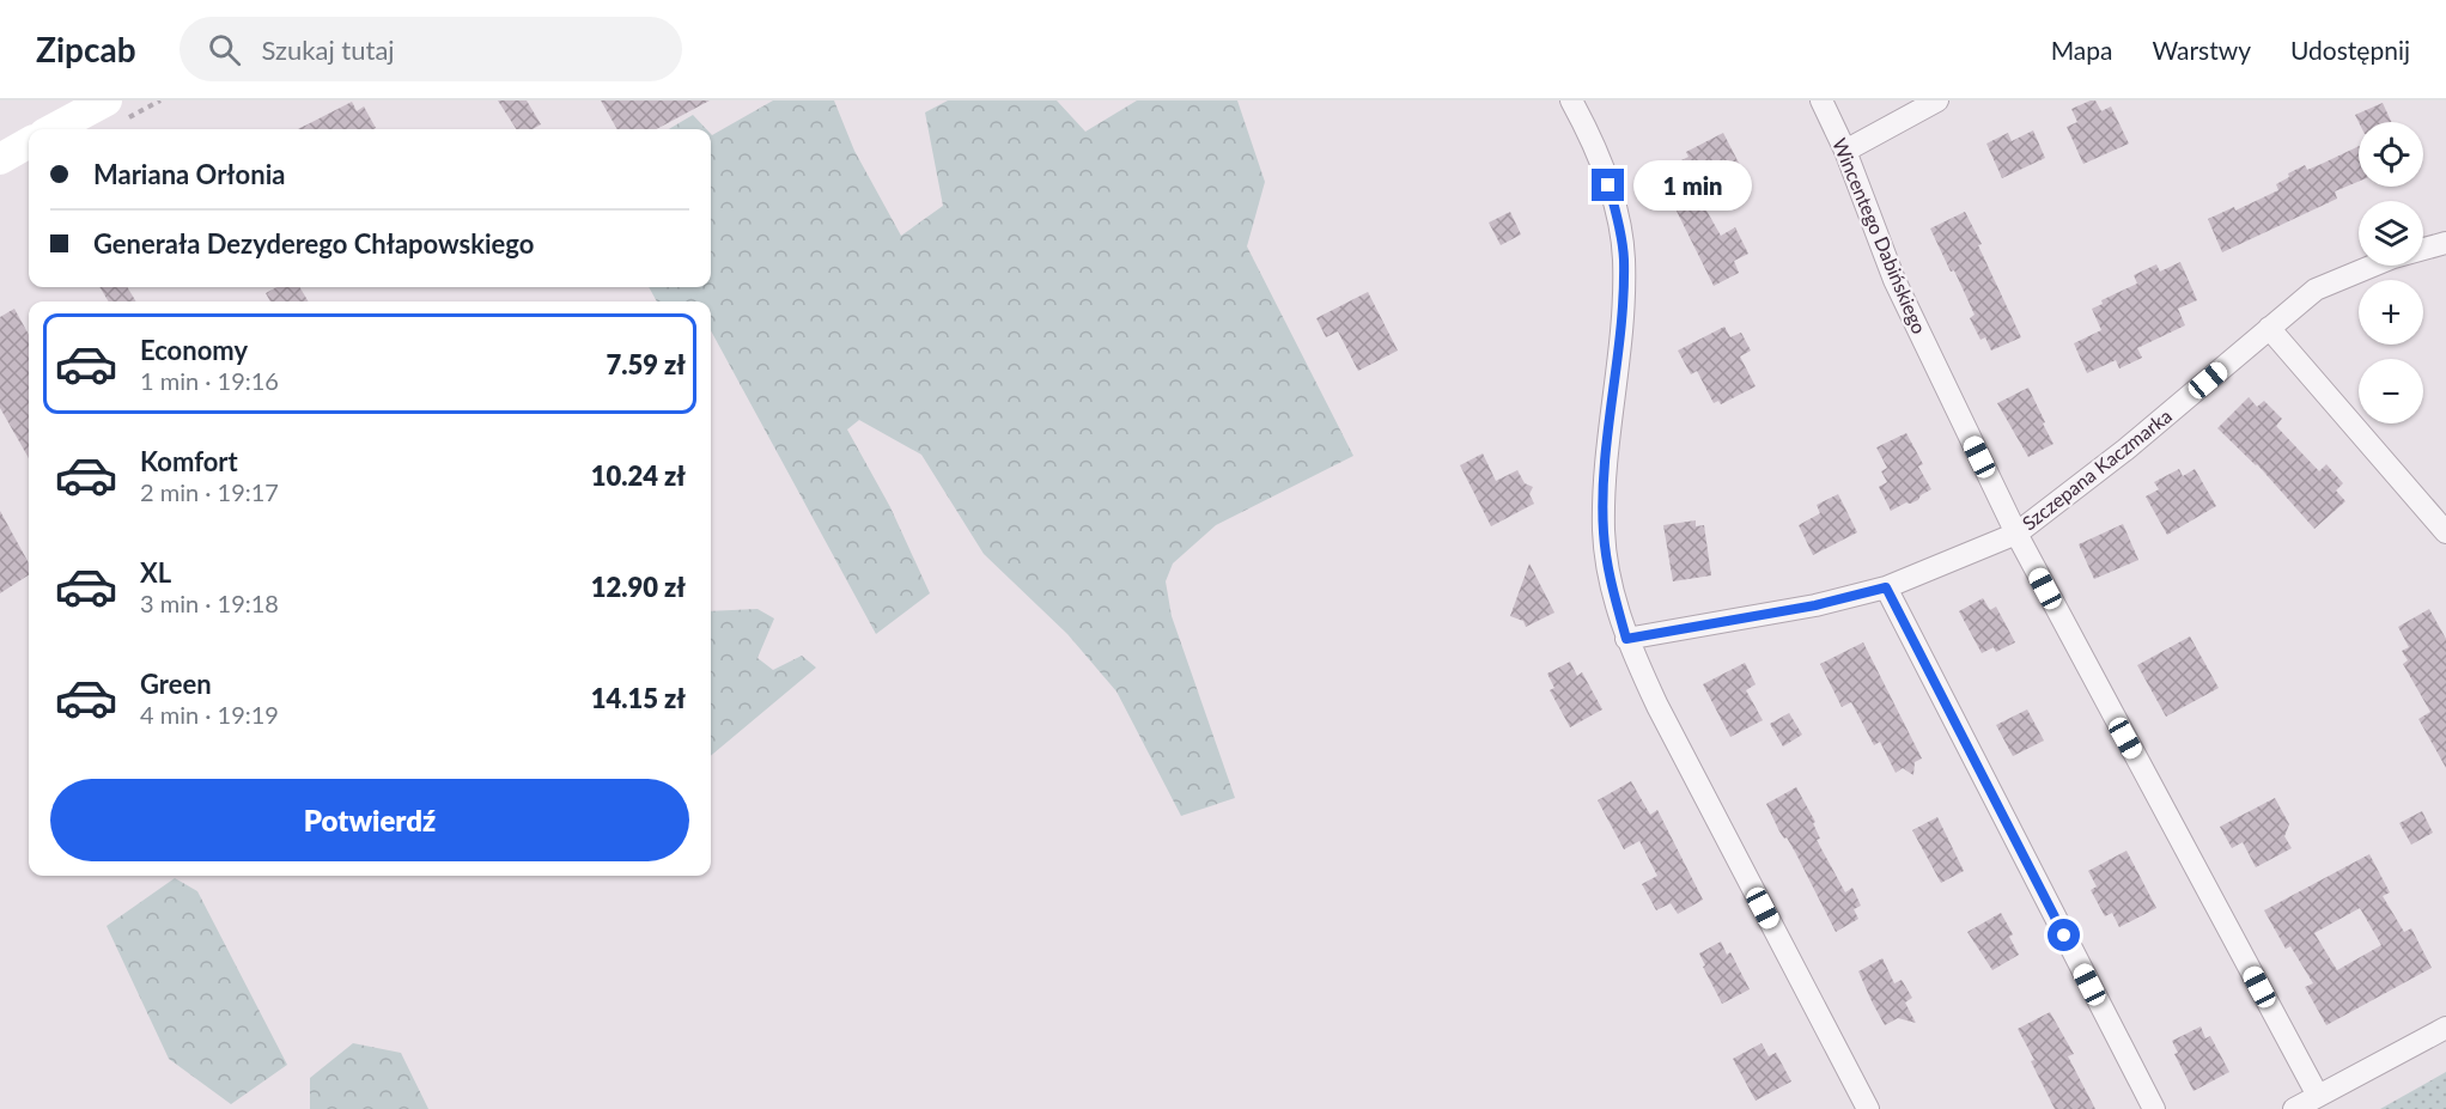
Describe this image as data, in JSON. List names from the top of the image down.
{
  "streets": {
    "street": ["Wincentego Dabińskiego", "Szczepana Kaczmarka"]
  },
  "crossings": [
    ["Wincentego Dabińskiego", "Szczepana Kaczmarka"]
  ],
  "page": {
    "header": "Zipcab",
    "search": "Szukaj tutaj",
    "nav": ["Mapa", "Warstwy", "Udostępnij"],
    "map_buttons": ["+", "−"],
    "banner": ["Mariana Orłonia", "Generała Dezyderego Chłapowskiego"],
    "bubble": "1 min",
    "list": [
      {
        "name": "Economy",
        "note": "1 min · 19:16",
        "value": "7.59 zł"
      },
      {
        "name": "Komfort",
        "note": "2 min · 19:17",
        "value": "10.24 zł"
      },
      {
        "name": "XL",
        "note": "3 min · 19:18",
        "value": "12.90 zł"
      },
      {
        "name": "Green",
        "note": "4 min · 19:19",
        "value": "14.15 zł"
      }
    ],
    "buttons": "Potwierdź"
  }
}
